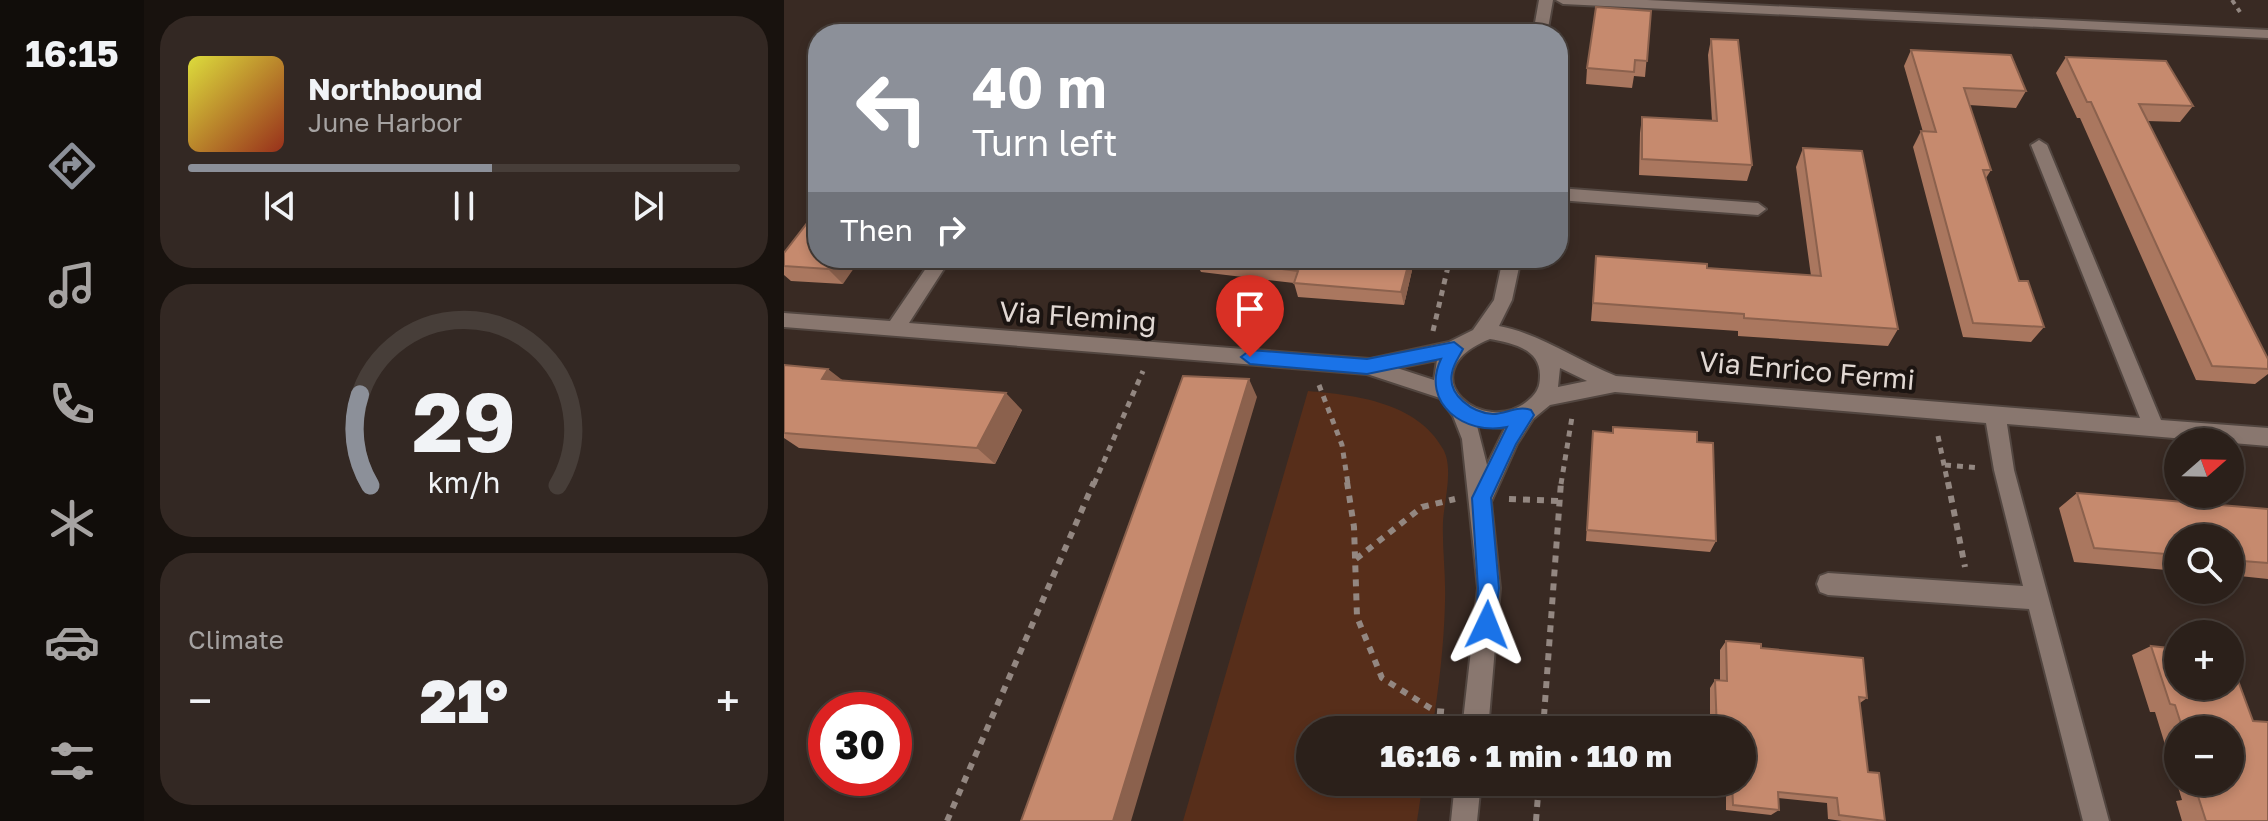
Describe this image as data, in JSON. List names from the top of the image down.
{
  "streets": {
    "street": ["Via Fleming", "Via Enrico Fermi"]
  },
  "crossings": [
    ["Via Fleming", "Via Enrico Fermi"]
  ],
  "north": "right",
  "page": {
    "tabs": "16:15",
    "turn": ["40 m", "Turn left"],
    "song": ["Northbound", "June Harbor"],
    "then": "Then",
    "map_buttons": ["+", "−"],
    "tile": "Climate",
    "heat": ["−", "21°", "+"],
    "limit": "30",
    "trip": "16:16 · 1 min · 110 m",
    "gauge": ["29", "km/h"]
  }
}
